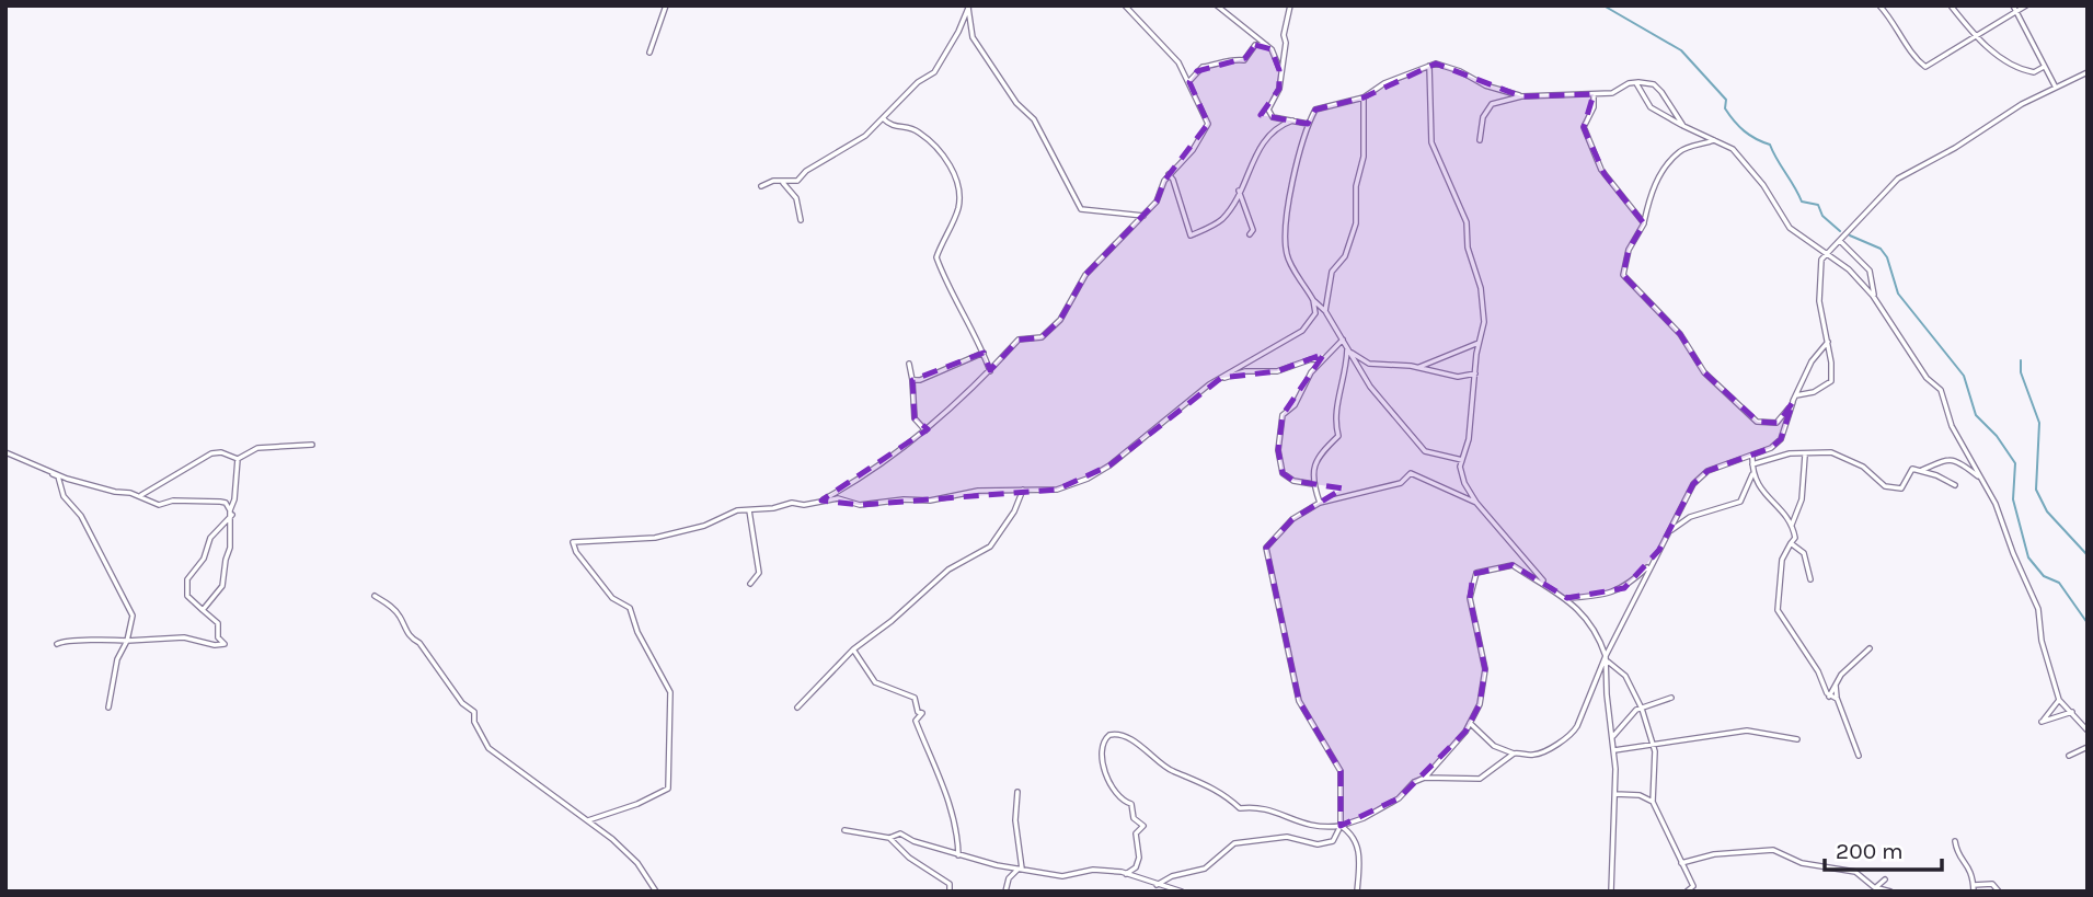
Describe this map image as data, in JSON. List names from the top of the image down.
{
  "scale_bar": "200 m"
}
